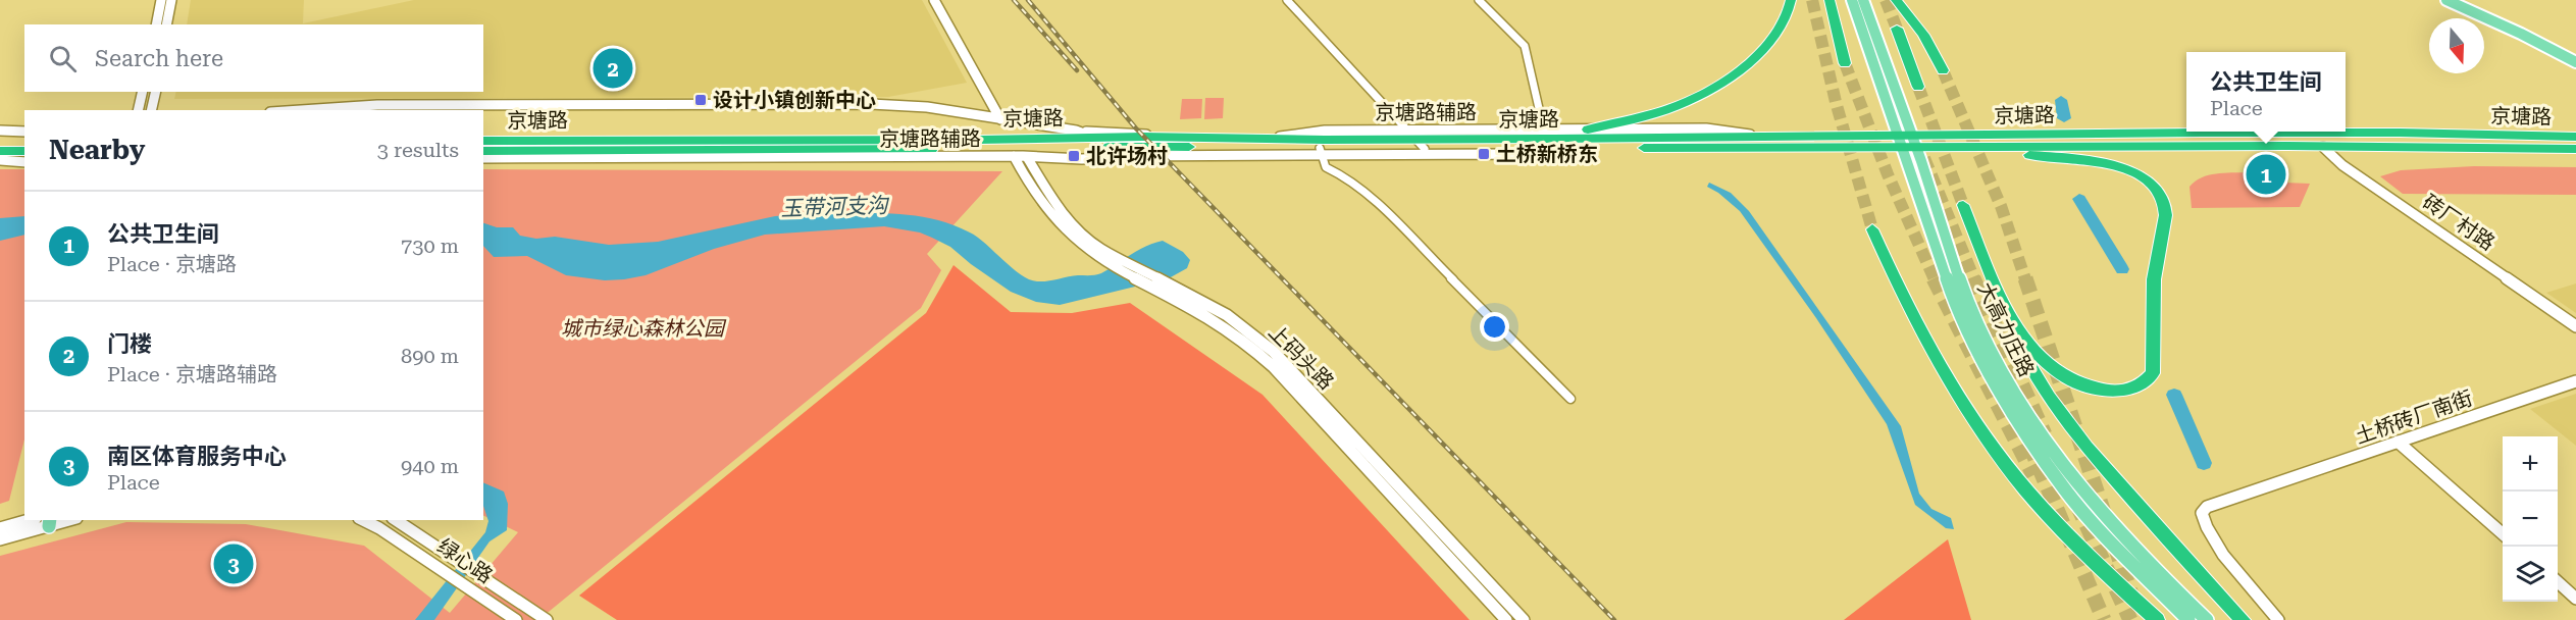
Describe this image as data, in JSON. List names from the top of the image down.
{
  "streets": {
    "highway": ["京塘路"],
    "main road": ["大高力庄路"],
    "street": [
      "京塘路辅路",
      "砖厂村路",
      "上码头路",
      "土桥砖厂南街",
      "绿心路"
    ]
  },
  "crossings": [
    ["京塘路辅路", "京塘路"],
    ["京塘路辅路", "上码头路"],
    ["京塘路", "砖厂村路"],
    ["京塘路", "大高力庄路"]
  ],
  "water": ["玉带河支沟"],
  "parks": ["城市绿心森林公园"],
  "places": {
    "transit": ["设计小镇创新中心", "土桥新桥东", "北许场村"]
  },
  "north": "bottom",
  "page": {
    "search": "Search here",
    "pins": ["2", "1", "3"],
    "popup": ["公共卫生间", "Place"],
    "heading": ["Nearby", "3 results"],
    "list": [
      {
        "mark": "1",
        "name": "公共卫生间",
        "note": "Place · 京塘路",
        "value": "730 m"
      },
      {
        "mark": "2",
        "name": "门楼",
        "note": "Place · 京塘路辅路",
        "value": "890 m"
      },
      {
        "mark": "3",
        "name": "南区体育服务中心",
        "note": "Place",
        "value": "940 m"
      }
    ],
    "map_buttons": ["+", "−"]
  }
}
